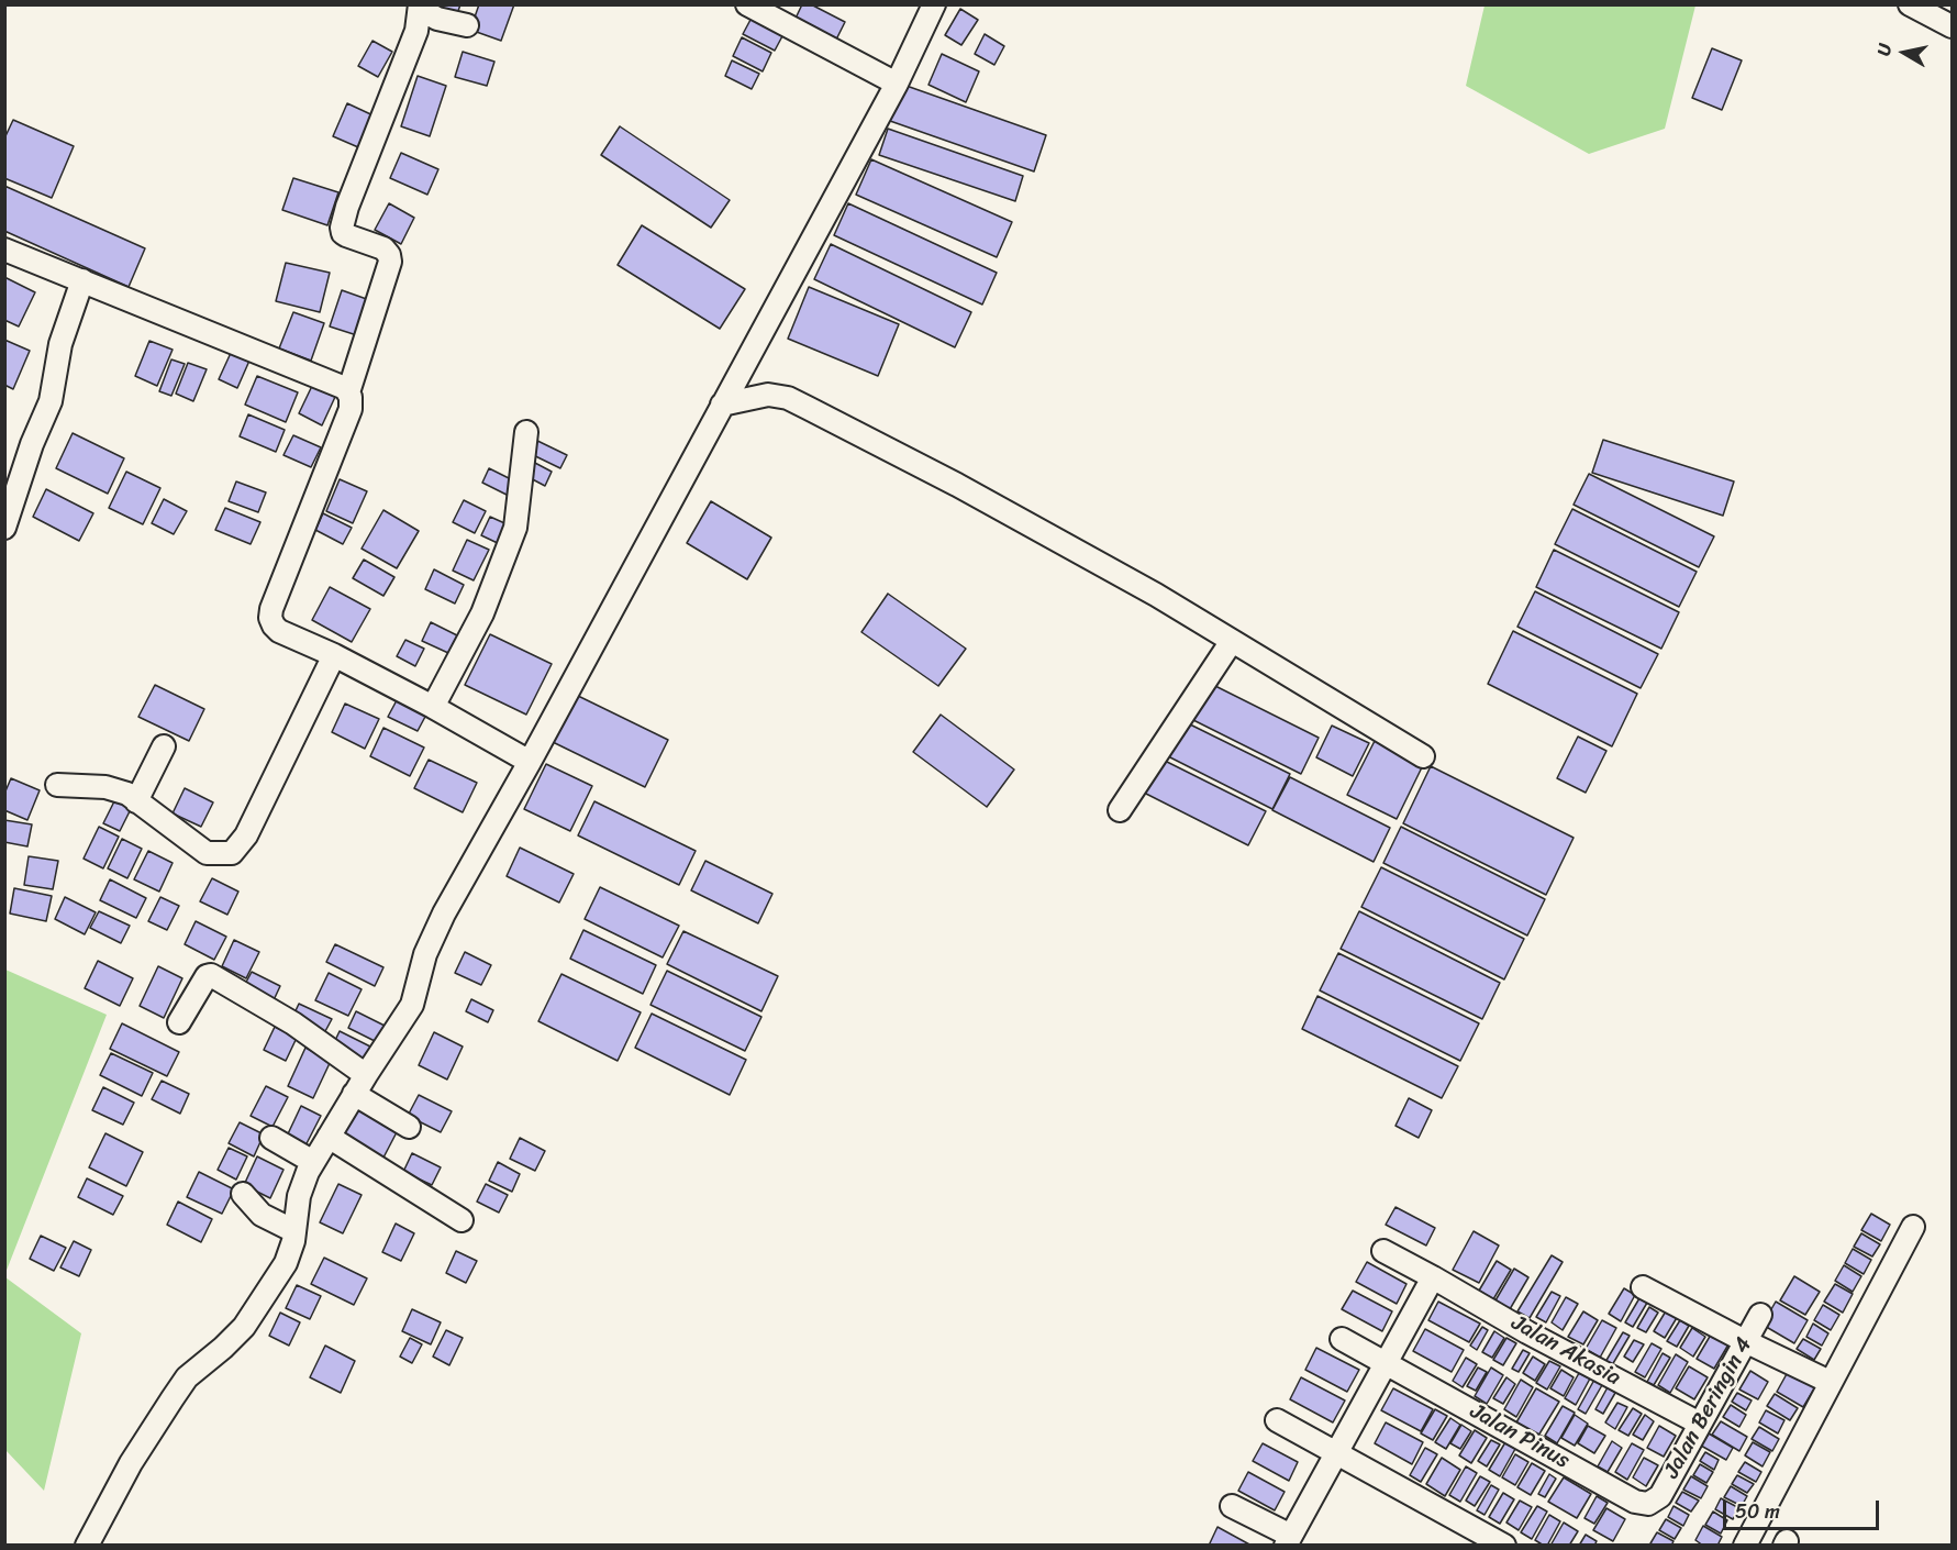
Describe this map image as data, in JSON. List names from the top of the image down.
{
  "streets": {
    "street": ["Jalan Akasia", "Jalan Beringin 4", "Jalan Pinus"]
  },
  "crossings": [
    ["Jalan Akasia", "Jalan Beringin 4"],
    ["Jalan Beringin 4", "Jalan Pinus"]
  ],
  "scale_bar": "50 m",
  "north": "left"
}
